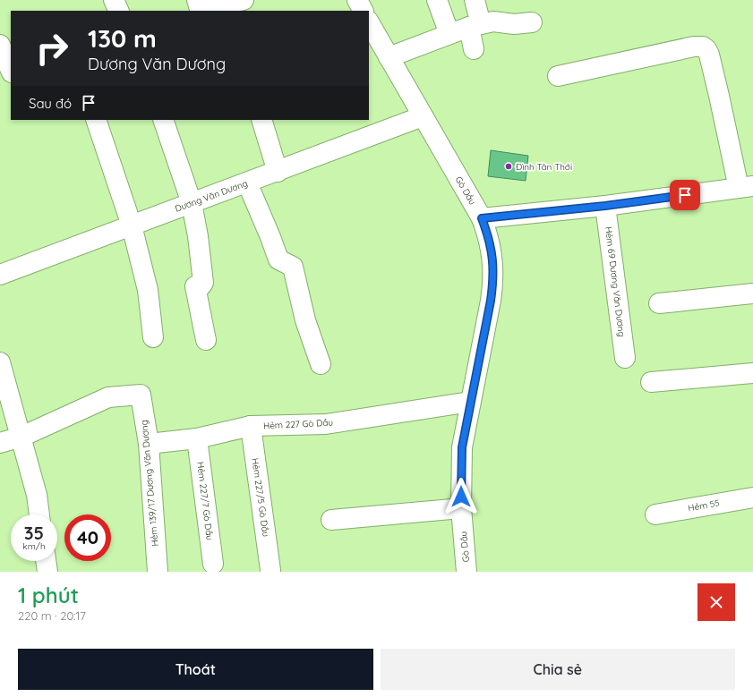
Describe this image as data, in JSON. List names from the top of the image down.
{
  "streets": {
    "street": [
      "Gò Dầu",
      "Dương Văn Dương",
      "Hẻm 69 Dương Văn Dương",
      "Hẻm 227 Gò Dầu",
      "Hẻm 139/17 Dương Văn Dương",
      "Hẻm 227/5 Gò Dầu",
      "Hẻm 227/7 Gò Dầu",
      "Hẻm 55"
    ]
  },
  "crossings": [
    ["Gò Dầu", "Dương Văn Dương"],
    ["Gò Dầu", "Hẻm 227 Gò Dầu"],
    ["Hẻm 227 Gò Dầu", "Hẻm 139/17 Dương Văn Dương"],
    ["Hẻm 227 Gò Dầu", "Hẻm 227/5 Gò Dầu"],
    ["Hẻm 227 Gò Dầu", "Hẻm 227/7 Gò Dầu"]
  ],
  "places": ["Đình Tân Thới"],
  "page": {
    "turn": ["130 m", "Dương Văn Dương"],
    "then": "Sau đó",
    "speed": "35 km/h",
    "limit": "40",
    "heading": ["1 phút", "220 m · 20:17"],
    "buttons": ["Thoát", "Chia sẻ"]
  }
}
